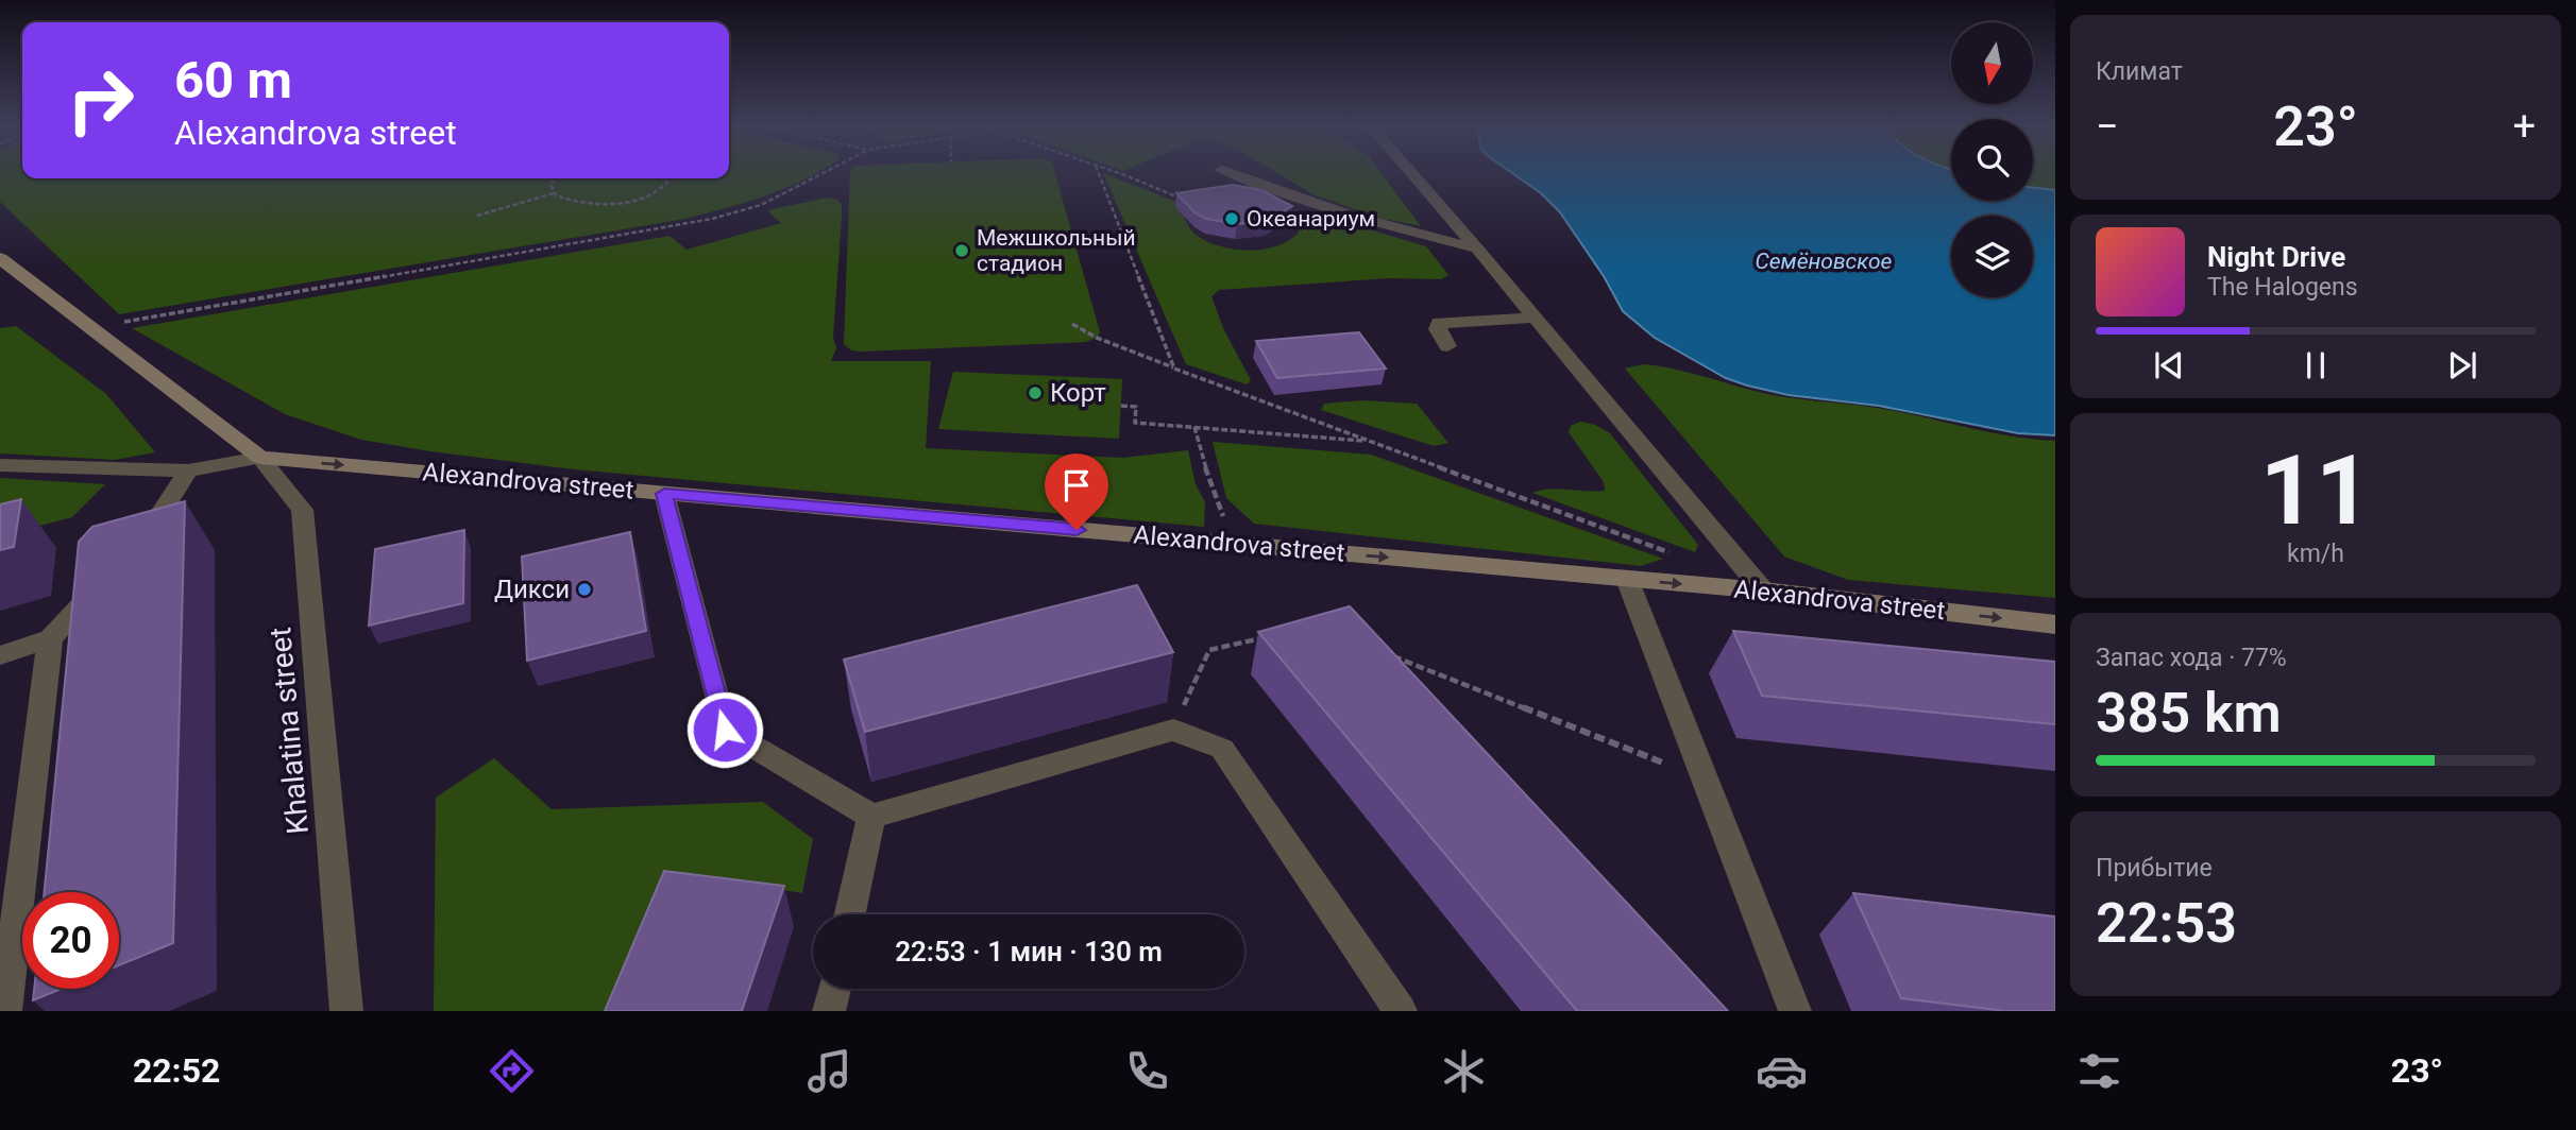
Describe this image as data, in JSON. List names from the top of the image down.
{
  "streets": {
    "street": ["Alexandrova street", "Khalatina street"]
  },
  "crossings": [
    ["Alexandrova street", "Khalatina street"]
  ],
  "one_way": ["Alexandrova street"],
  "water": ["Семёновское"],
  "places": [
    "Океанариум",
    "Межшкольный стадион",
    "Корт",
    "Дикси"
  ],
  "north": "bottom",
  "page": {
    "tile": [
      "Климат",
      ["11", "km/h"],
      ["Запас хода · 77%", "385 km"],
      ["Прибытие", "22:53"]
    ],
    "turn": ["60 m", "Alexandrova street"],
    "heat": ["−", "23°", "+"],
    "song": ["Night Drive", "The Halogens"],
    "limit": "20",
    "trip": "22:53 · 1 мин · 130 m",
    "tabs": ["22:52", "23°"]
  }
}
